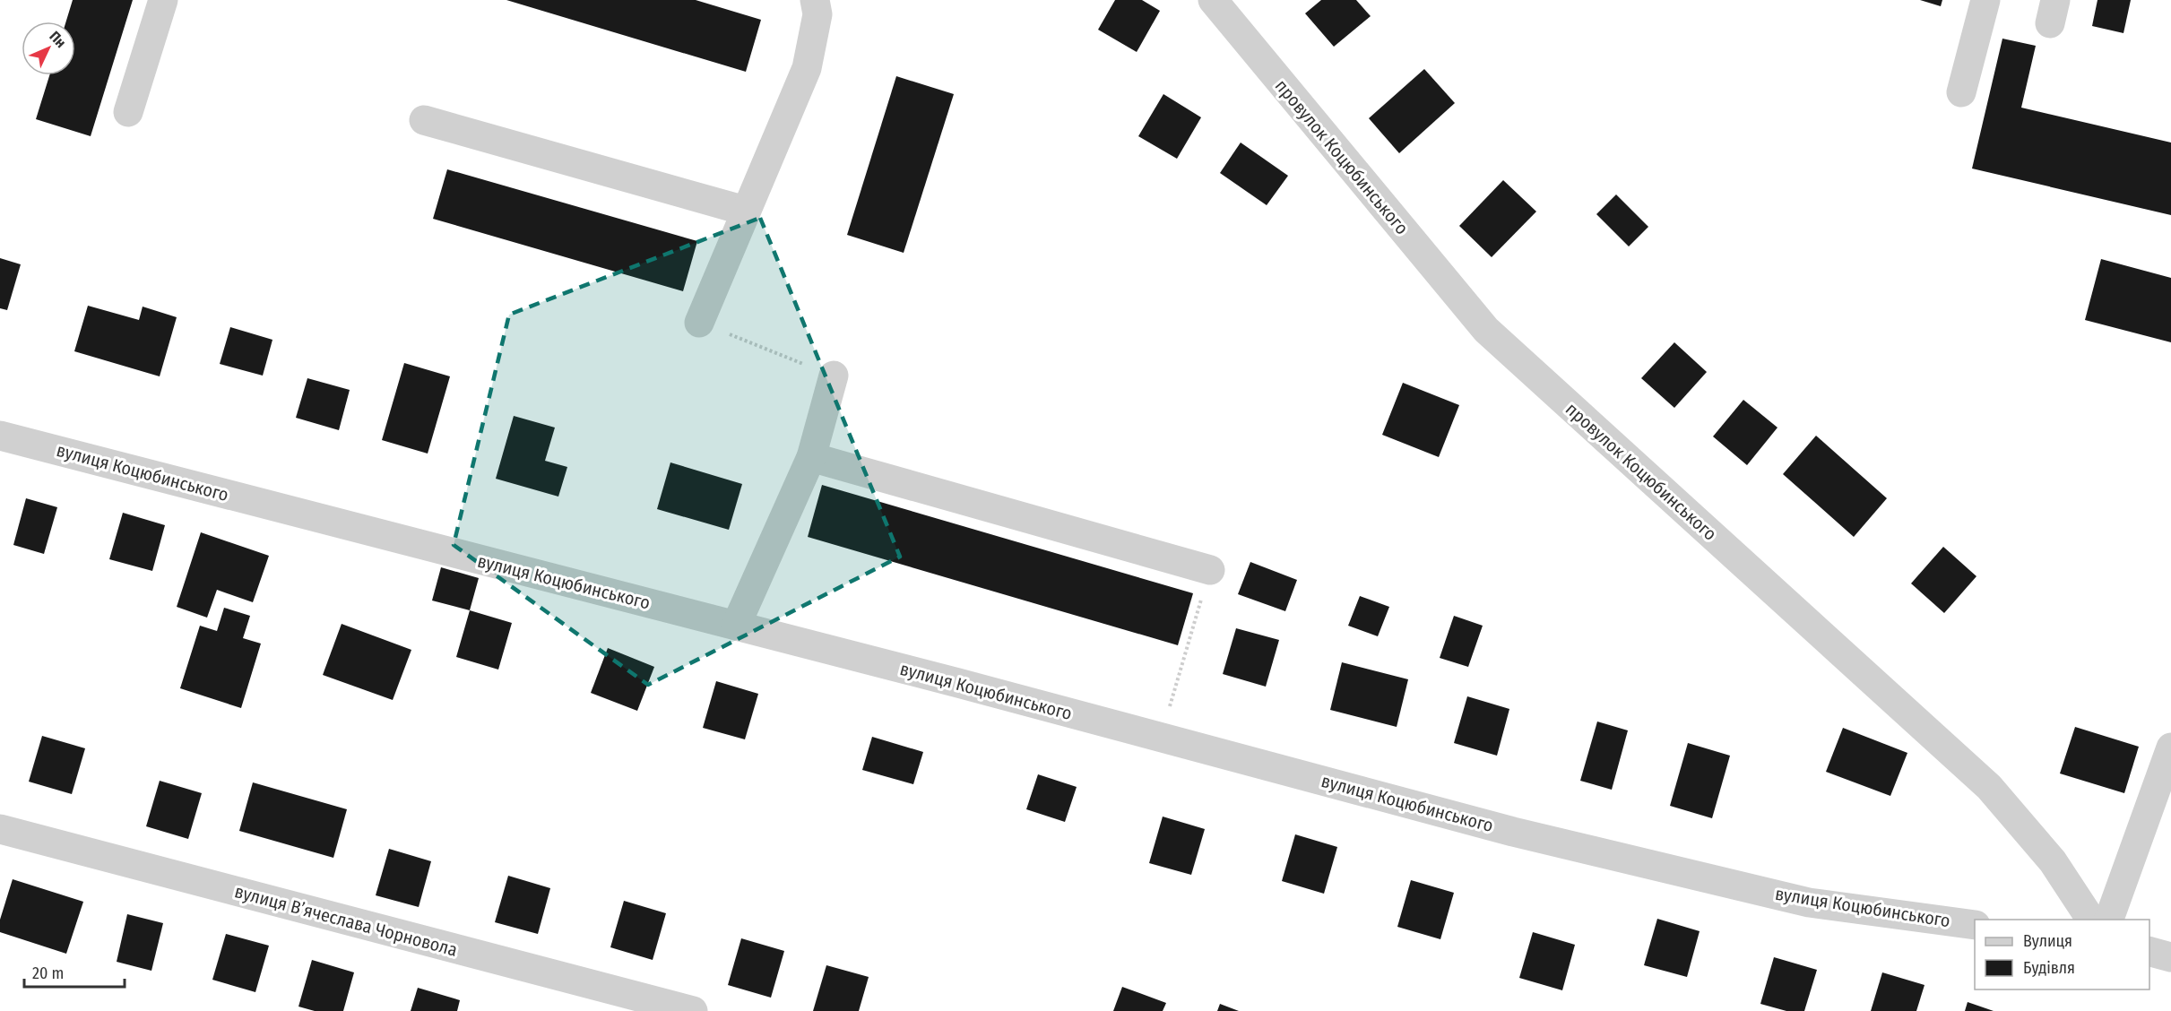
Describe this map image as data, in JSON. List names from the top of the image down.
{
  "streets": {
    "street": ["провулок Коцюбинського", "вулиця Коцюбинського", "вулиця Вʼячеслава Чорновола"]
  },
  "legend": ["Вулиця", "Будівля"],
  "scale_bar": "20 m",
  "north": "top right"
}
